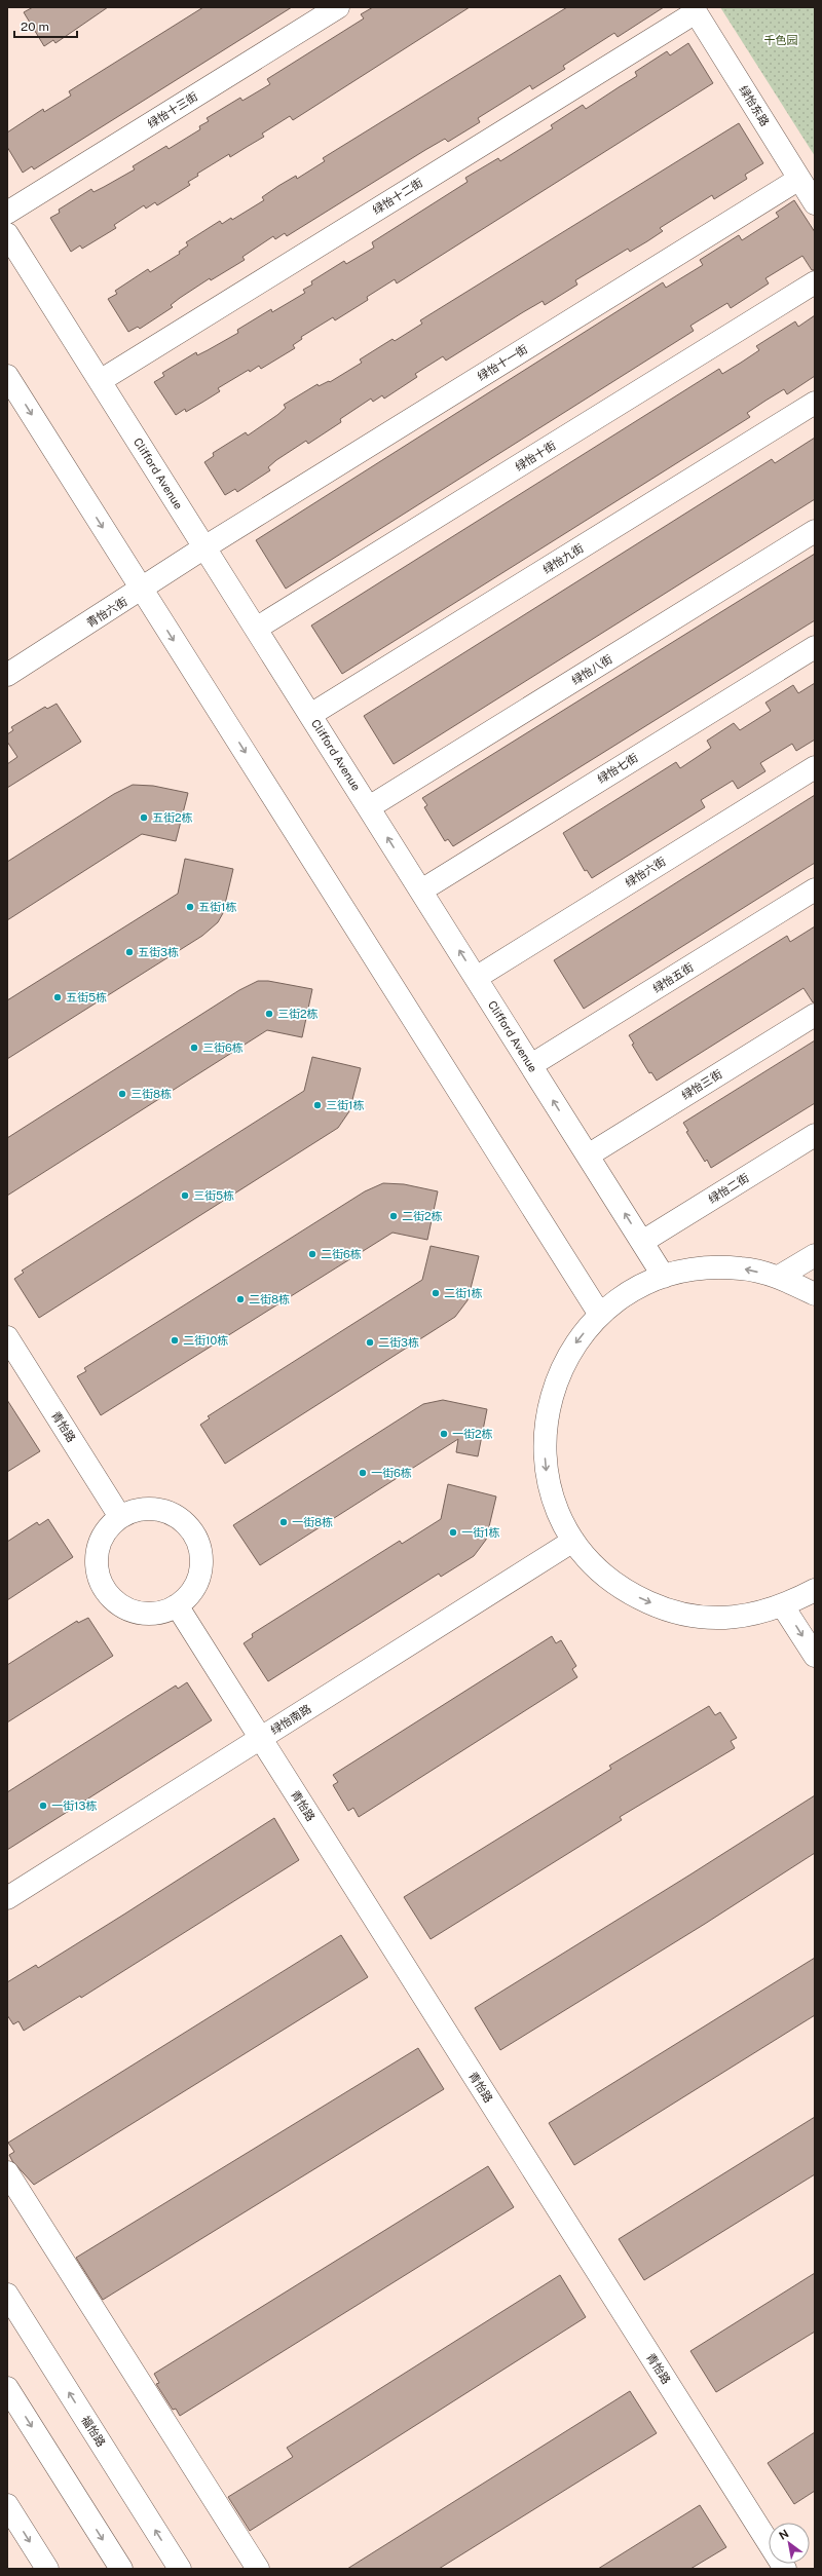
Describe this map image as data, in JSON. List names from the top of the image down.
{
  "streets": {
    "street": [
      "绿怡东路",
      "绿怡十三街",
      "绿怡十二街",
      "绿怡十一街",
      "绿怡十街",
      "Clifford Avenue",
      "绿怡九街",
      "青怡六街",
      "绿怡八街",
      "绿怡七街",
      "绿怡六街",
      "绿怡五街",
      "绿怡三街",
      "绿怡二街",
      "青怡路",
      "绿怡南路",
      "福怡路"
    ]
  },
  "crossings": [
    ["绿怡东路", "绿怡十二街"],
    ["绿怡东路", "绿怡十一街"],
    ["绿怡十二街", "Clifford Avenue"],
    ["绿怡十一街", "Clifford Avenue"],
    ["绿怡十一街", "青怡六街"],
    ["绿怡十街", "Clifford Avenue"],
    ["Clifford Avenue", "绿怡九街"],
    ["Clifford Avenue", "青怡六街"],
    ["Clifford Avenue", "绿怡八街"],
    ["Clifford Avenue", "绿怡七街"],
    ["Clifford Avenue", "绿怡六街"],
    ["Clifford Avenue", "绿怡五街"],
    ["Clifford Avenue", "绿怡三街"],
    ["Clifford Avenue", "绿怡二街"],
    ["青怡路", "绿怡南路"]
  ],
  "parks": ["千色园"],
  "places": [
    "五街2栋",
    "五街1栋",
    "五街3栋",
    "五街5栋",
    "三街2栋",
    "三街6栋",
    "三街8栋",
    "三街1栋",
    "三街5栋",
    "二街2栋",
    "二街6栋",
    "二街1栋",
    "二街8栋",
    "二街10栋",
    "二街3栋",
    "一街2栋",
    "一街6栋",
    "一街8栋",
    "一街1栋",
    "一街13栋"
  ],
  "scale_bar": "20 m",
  "north": "top left"
}
